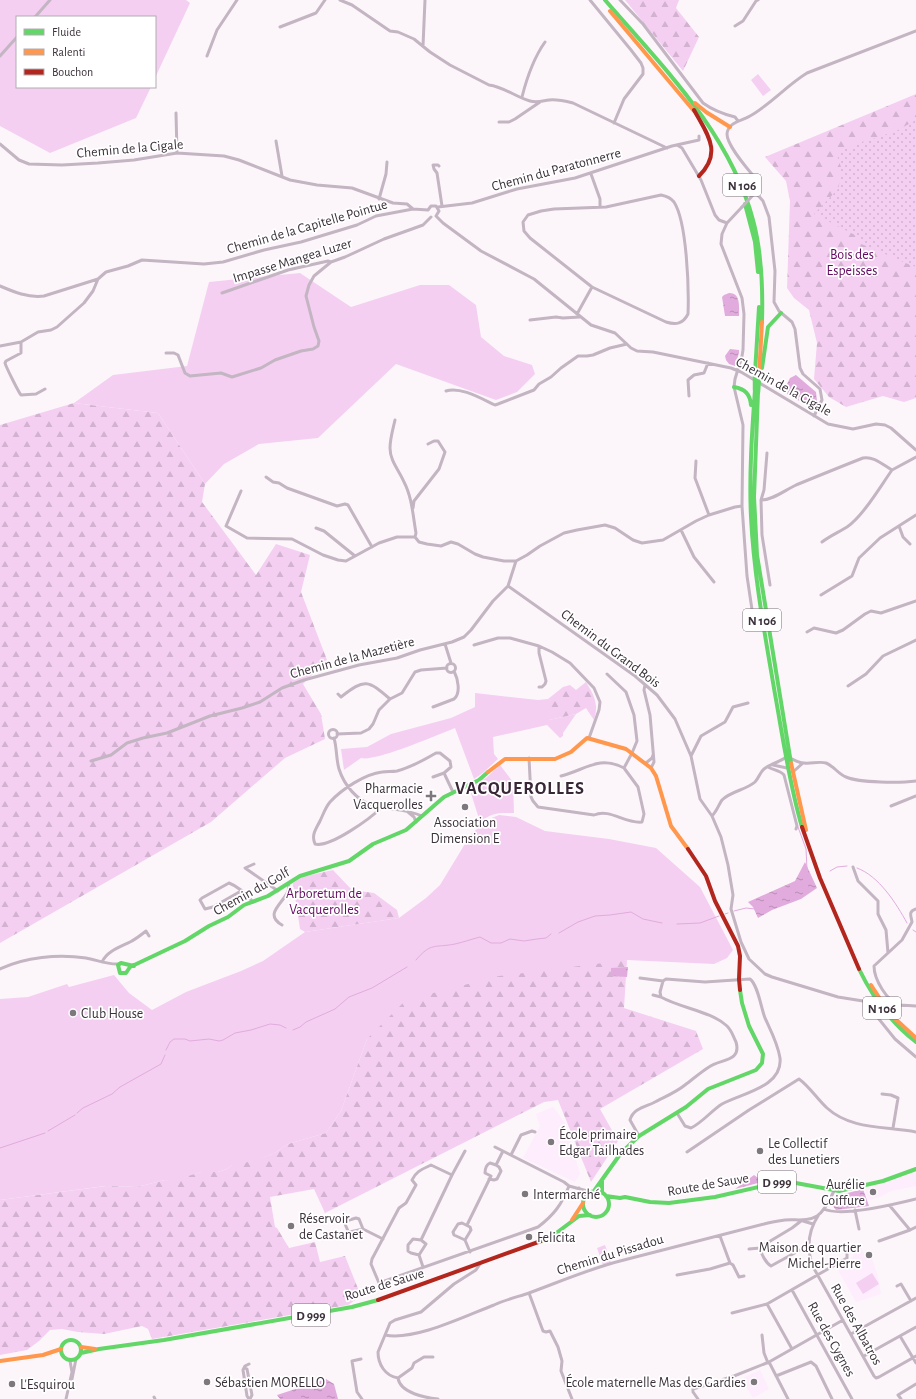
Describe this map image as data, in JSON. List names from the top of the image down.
{
  "streets": {
    "main road": [
      "N 106",
      "Chemin du Golf",
      "D 999",
      "Route de Sauve"
    ],
    "street": [
      "Chemin de la Cigale",
      "Chemin du Paratonnerre",
      "Chemin de la Capitelle Pointue",
      "Impasse Mangea Luzer",
      "Chemin du Grand Bois",
      "Chemin de la Mazetière",
      "Chemin du Pissadou",
      "Rue des Albatros",
      "Rue des Cygnes"
    ]
  },
  "crossings": [
    ["Chemin de la Cigale", "Chemin du Paratonnerre"],
    ["Chemin de la Cigale", "Chemin de la Capitelle Pointue"],
    ["Chemin de la Cigale", "Impasse Mangea Luzer"],
    ["Chemin du Paratonnerre", "Impasse Mangea Luzer"],
    ["Chemin du Grand Bois", "Chemin de la Mazetière"],
    ["Route de Sauve", "Chemin du Pissadou"],
    ["Chemin du Pissadou", "Rue des Albatros"]
  ],
  "districts": ["VACQUEROLLES"],
  "parks": ["Bois des Espeisses", "Arboretum de Vacquerolles"],
  "places": {
    "health": ["Pharmacie Vacquerolles"],
    "other": [
      "Association Dimension E",
      "Club House",
      "École primaire Edgar Tailhades",
      "Le Collectif des Lunetiers",
      "Aurélie Coiffure",
      "Intermarché",
      "Réservoir de Castanet",
      "Felicita",
      "Maison de quartier Michel-Pierre",
      "Sébastien MORELLO",
      "École maternelle Mas des Gardies",
      "L'Esquirou"
    ]
  },
  "legend": ["Fluide", "Ralenti", "Bouchon"]
}
